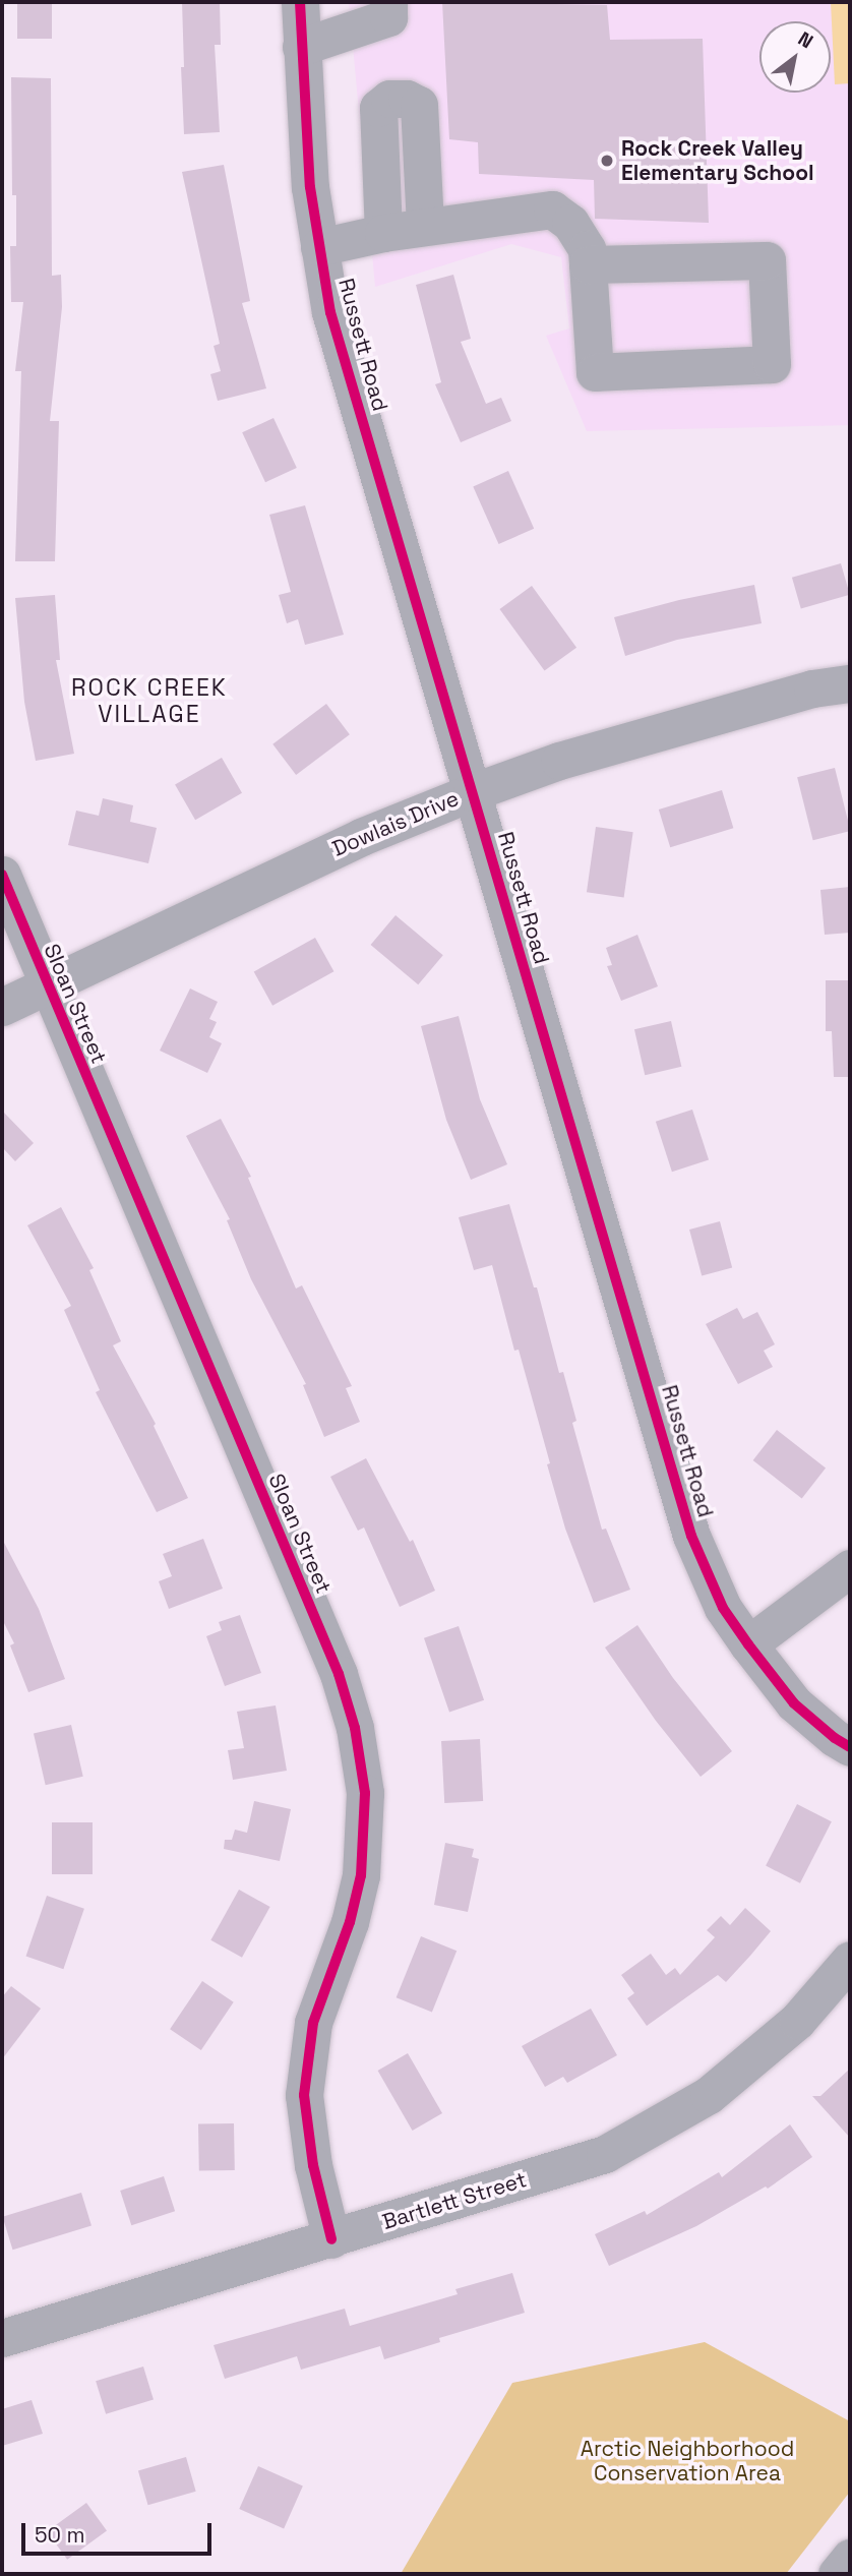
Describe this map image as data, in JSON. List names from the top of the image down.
{
  "streets": {
    "street": [
      "Russett Road",
      "Dowlais Drive",
      "Sloan Street",
      "Bartlett Street"
    ]
  },
  "crossings": [
    ["Russett Road", "Dowlais Drive"],
    ["Dowlais Drive", "Sloan Street"],
    ["Sloan Street", "Bartlett Street"]
  ],
  "districts": ["ROCK CREEK VILLAGE"],
  "parks": ["Arctic Neighborhood Conservation Area"],
  "places": ["Rock Creek Valley Elementary School"],
  "scale_bar": "50 m",
  "north": "top right"
}
